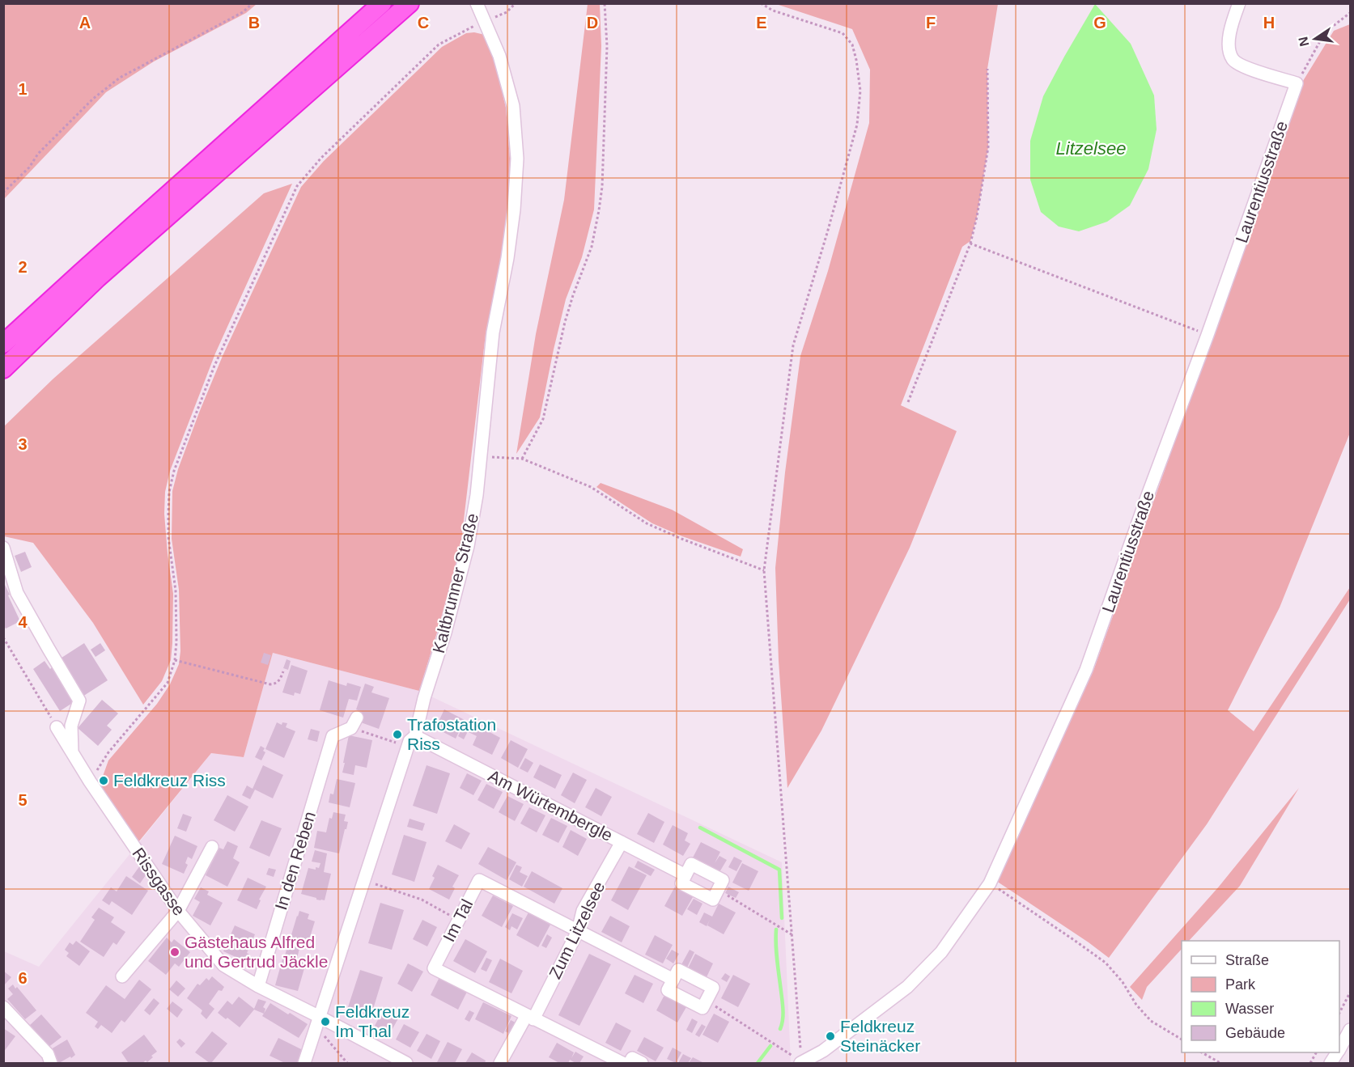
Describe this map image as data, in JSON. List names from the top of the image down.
{
  "streets": {
    "street": [
      "Laurentiusstraße",
      "Kaltbrunner Straße",
      "Am Würtembergle",
      "In den Reben",
      "Rissgasse",
      "Im Tal",
      "Zum Litzelsee"
    ]
  },
  "crossings": [
    ["Kaltbrunner Straße", "Am Würtembergle"],
    ["Kaltbrunner Straße", "Rissgasse"],
    ["Am Würtembergle", "Zum Litzelsee"],
    ["In den Reben", "Rissgasse"],
    ["Im Tal", "Zum Litzelsee"]
  ],
  "water": ["Litzelsee"],
  "places": [
    "Trafostation Riss",
    "Feldkreuz Riss",
    "Gästehaus Alfred und Gertrud Jäckle",
    "Feldkreuz Im Thal",
    "Feldkreuz Steinäcker"
  ],
  "legend": [
    "Straße",
    "Park",
    "Wasser",
    "Gebäude"
  ],
  "north": "left",
  "grid": {
    "columns": [
      "A",
      "B",
      "C",
      "D",
      "E",
      "F",
      "G",
      "H"
    ],
    "rows": [
      "1",
      "2",
      "3",
      "4",
      "5",
      "6"
    ]
  }
}
